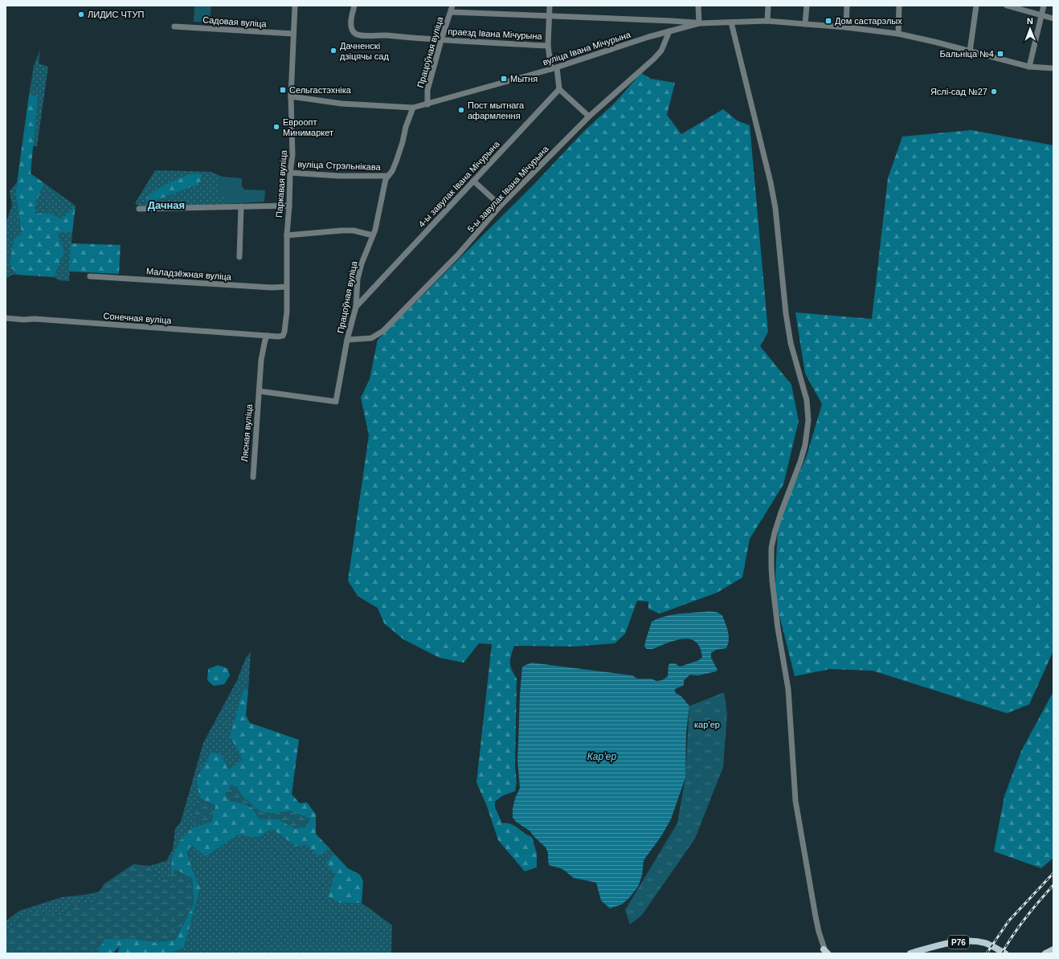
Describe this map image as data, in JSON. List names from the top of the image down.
{
  "streets": {
    "main road": ["Р76"],
    "street": [
      "Садовая вуліца",
      "праезд Івана Мічурына",
      "вуліца Івана Мічурына",
      "Працоўная вуліца",
      "вуліца Стрэльнікава",
      "Паркавая вуліца",
      "4-ы завулак Івана Мічурына",
      "5-ы завулак Івана Мічурына",
      "Маладзёжная вуліца",
      "Сонечная вуліца",
      "Лясная вуліца"
    ]
  },
  "crossings": [
    ["Садовая вуліца", "Паркавая вуліца"],
    ["праезд Івана Мічурына", "Працоўная вуліца"],
    ["вуліца Івана Мічурына", "Працоўная вуліца"],
    ["вуліца Івана Мічурына", "Паркавая вуліца"],
    ["вуліца Івана Мічурына", "5-ы завулак Івана Мічурына"],
    ["Працоўная вуліца", "вуліца Стрэльнікава"],
    ["Працоўная вуліца", "4-ы завулак Івана Мічурына"],
    ["Працоўная вуліца", "5-ы завулак Івана Мічурына"],
    ["Працоўная вуліца", "Лясная вуліца"],
    ["вуліца Стрэльнікава", "Паркавая вуліца"],
    ["Паркавая вуліца", "Маладзёжная вуліца"],
    ["Паркавая вуліца", "Сонечная вуліца"],
    ["Маладзёжная вуліца", "Сонечная вуліца"],
    ["Сонечная вуліца", "Лясная вуліца"]
  ],
  "districts": ["Дачная"],
  "water": ["Карʼер"],
  "parks": ["карʼер"],
  "places": {
    "other": [
      "ЛИДИС ЧТУП",
      "Дачненскі дзіцячы сад",
      "Яслі-сад №27",
      "Пост мытнага афармлення",
      "Евроопт Минимаркет"
    ],
    "transit": [
      "Дом састарэлых",
      "Бальніца №4",
      "Мытня",
      "Сельгастэхніка"
    ]
  },
  "north": "top"
}
